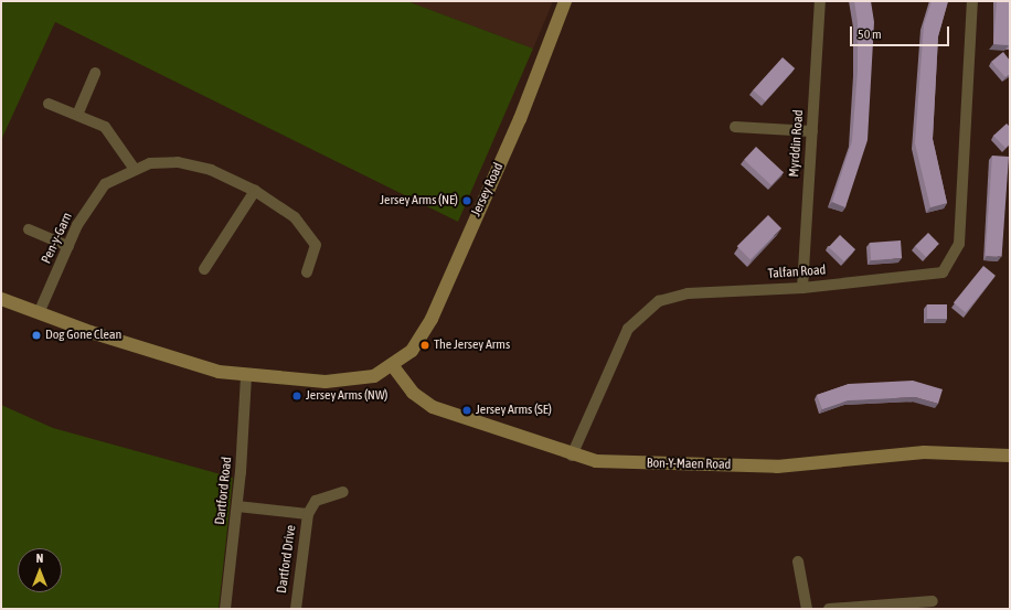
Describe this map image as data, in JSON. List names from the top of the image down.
{
  "streets": {
    "main road": ["Jersey Road", "Bon-Y-Maen Road"],
    "street": [
      "Myrddin Road",
      "Pen-y-Garn",
      "Talfan Road",
      "Dartford Road",
      "Dartford Drive"
    ]
  },
  "crossings": [
    ["Myrddin Road", "Talfan Road"],
    ["Jersey Road", "Pen-y-Garn"],
    ["Jersey Road", "Bon-Y-Maen Road"],
    ["Jersey Road", "Dartford Road"],
    ["Talfan Road", "Bon-Y-Maen Road"],
    ["Dartford Road", "Dartford Drive"]
  ],
  "places": [
    "Jersey Arms (NE)",
    "Dog Gone Clean",
    "The Jersey Arms",
    "Jersey Arms (NW)",
    "Jersey Arms (SE)"
  ],
  "scale_bar": "50 m",
  "north": "top"
}
